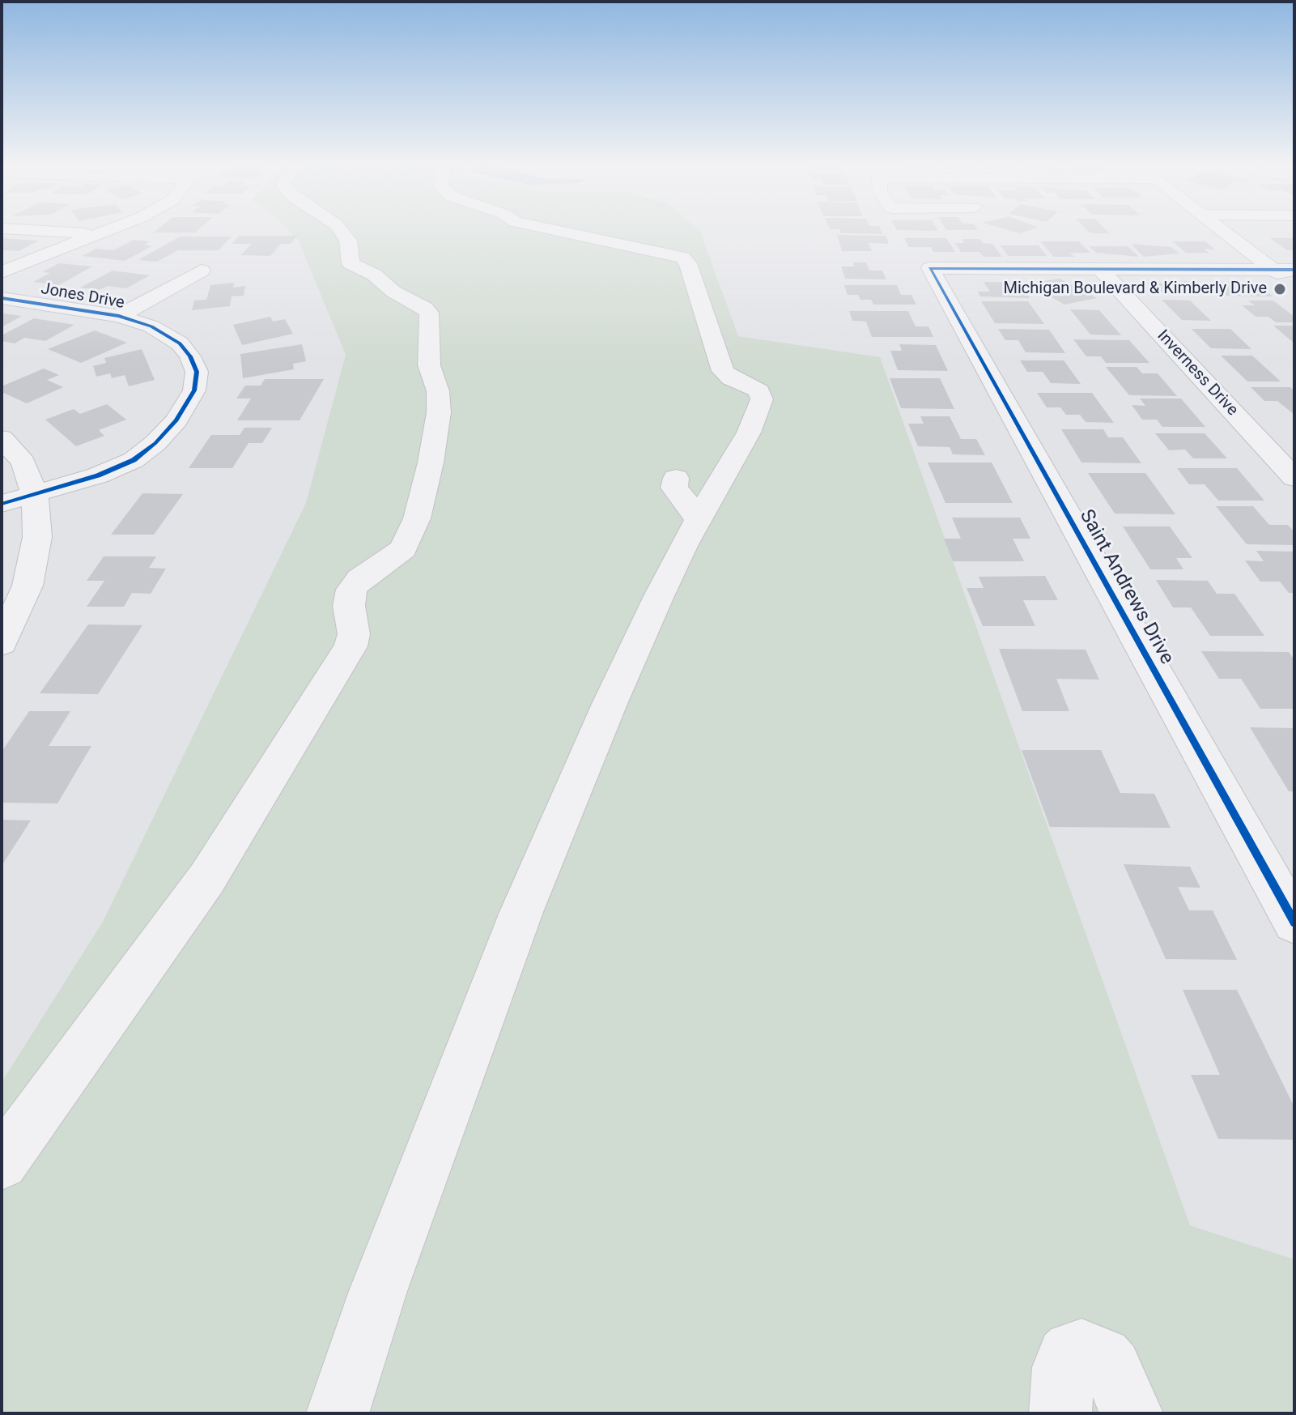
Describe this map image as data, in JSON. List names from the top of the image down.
{
  "streets": {
    "street": ["Jones Drive", "Inverness Drive", "Saint Andrews Drive"]
  },
  "crossings": [
    ["Inverness Drive", "Saint Andrews Drive"]
  ],
  "places": ["Michigan Boulevard & Kimberly Drive"]
}
